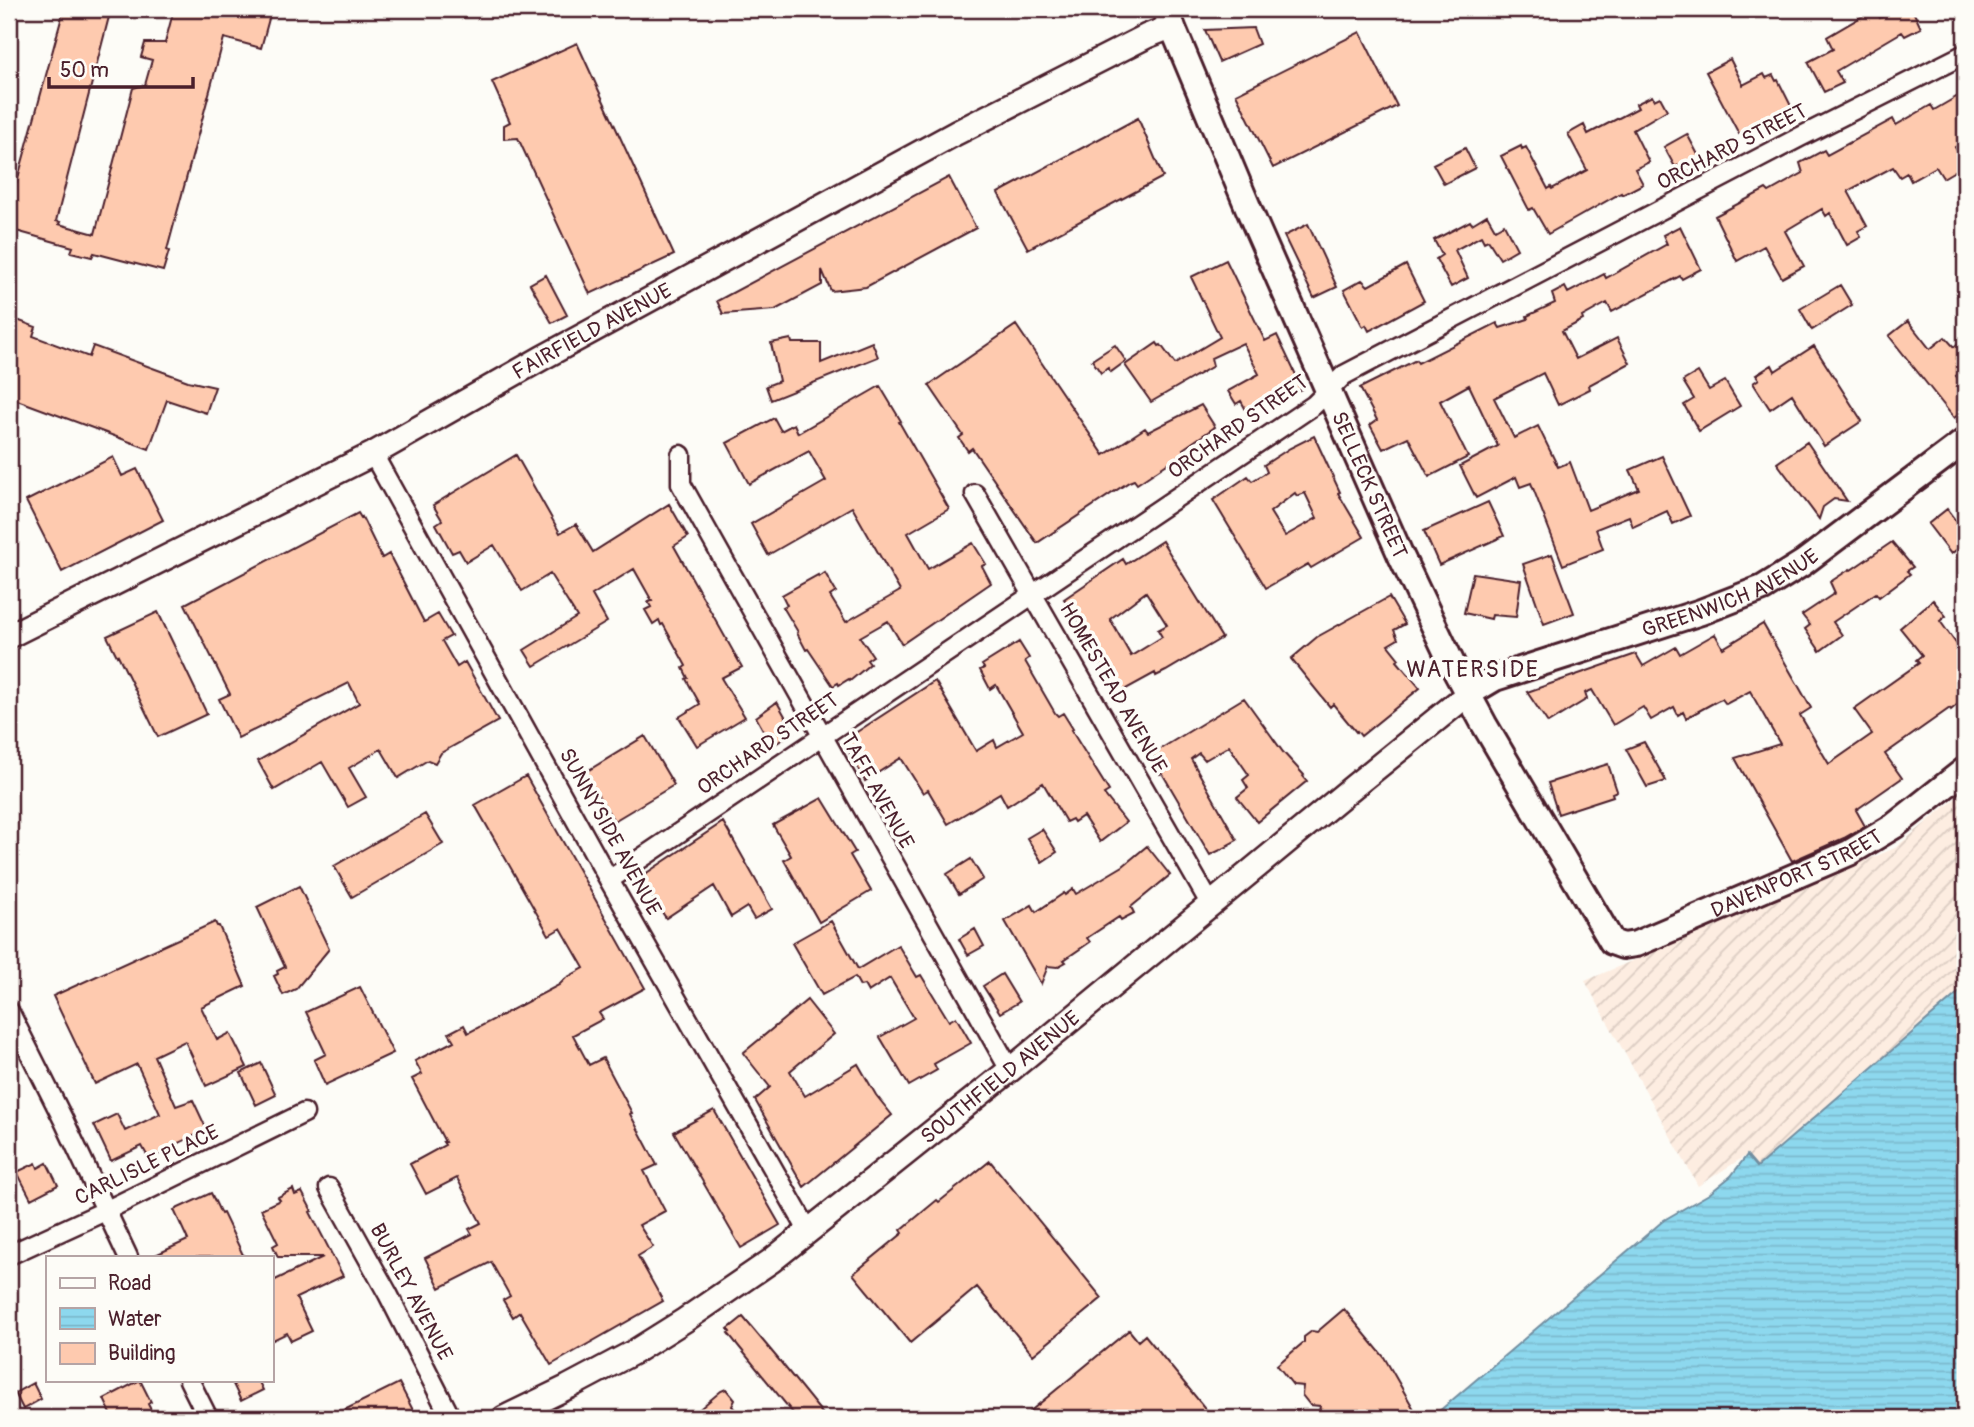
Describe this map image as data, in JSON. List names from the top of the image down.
{
  "streets": {
    "main road": ["SELLECK STREET", "GREENWICH AVENUE", "DAVENPORT STREET"],
    "street": [
      "ORCHARD STREET",
      "FAIRFIELD AVENUE",
      "HOMESTEAD AVENUE",
      "TAFF AVENUE",
      "SUNNYSIDE AVENUE",
      "SOUTHFIELD AVENUE",
      "CARLISLE PLACE",
      "BURLEY AVENUE"
    ]
  },
  "crossings": [
    ["ORCHARD STREET", "SELLECK STREET"],
    ["ORCHARD STREET", "HOMESTEAD AVENUE"],
    ["ORCHARD STREET", "TAFF AVENUE"],
    ["ORCHARD STREET", "SUNNYSIDE AVENUE"],
    ["FAIRFIELD AVENUE", "SELLECK STREET"],
    ["FAIRFIELD AVENUE", "SUNNYSIDE AVENUE"],
    ["SELLECK STREET", "GREENWICH AVENUE"],
    ["SELLECK STREET", "DAVENPORT STREET"],
    ["SELLECK STREET", "SOUTHFIELD AVENUE"],
    ["GREENWICH AVENUE", "SOUTHFIELD AVENUE"],
    ["HOMESTEAD AVENUE", "SOUTHFIELD AVENUE"],
    ["TAFF AVENUE", "SOUTHFIELD AVENUE"],
    ["SUNNYSIDE AVENUE", "SOUTHFIELD AVENUE"]
  ],
  "districts": ["WATERSIDE"],
  "legend": ["Road", "Water", "Building"],
  "scale_bar": "50 m"
}
